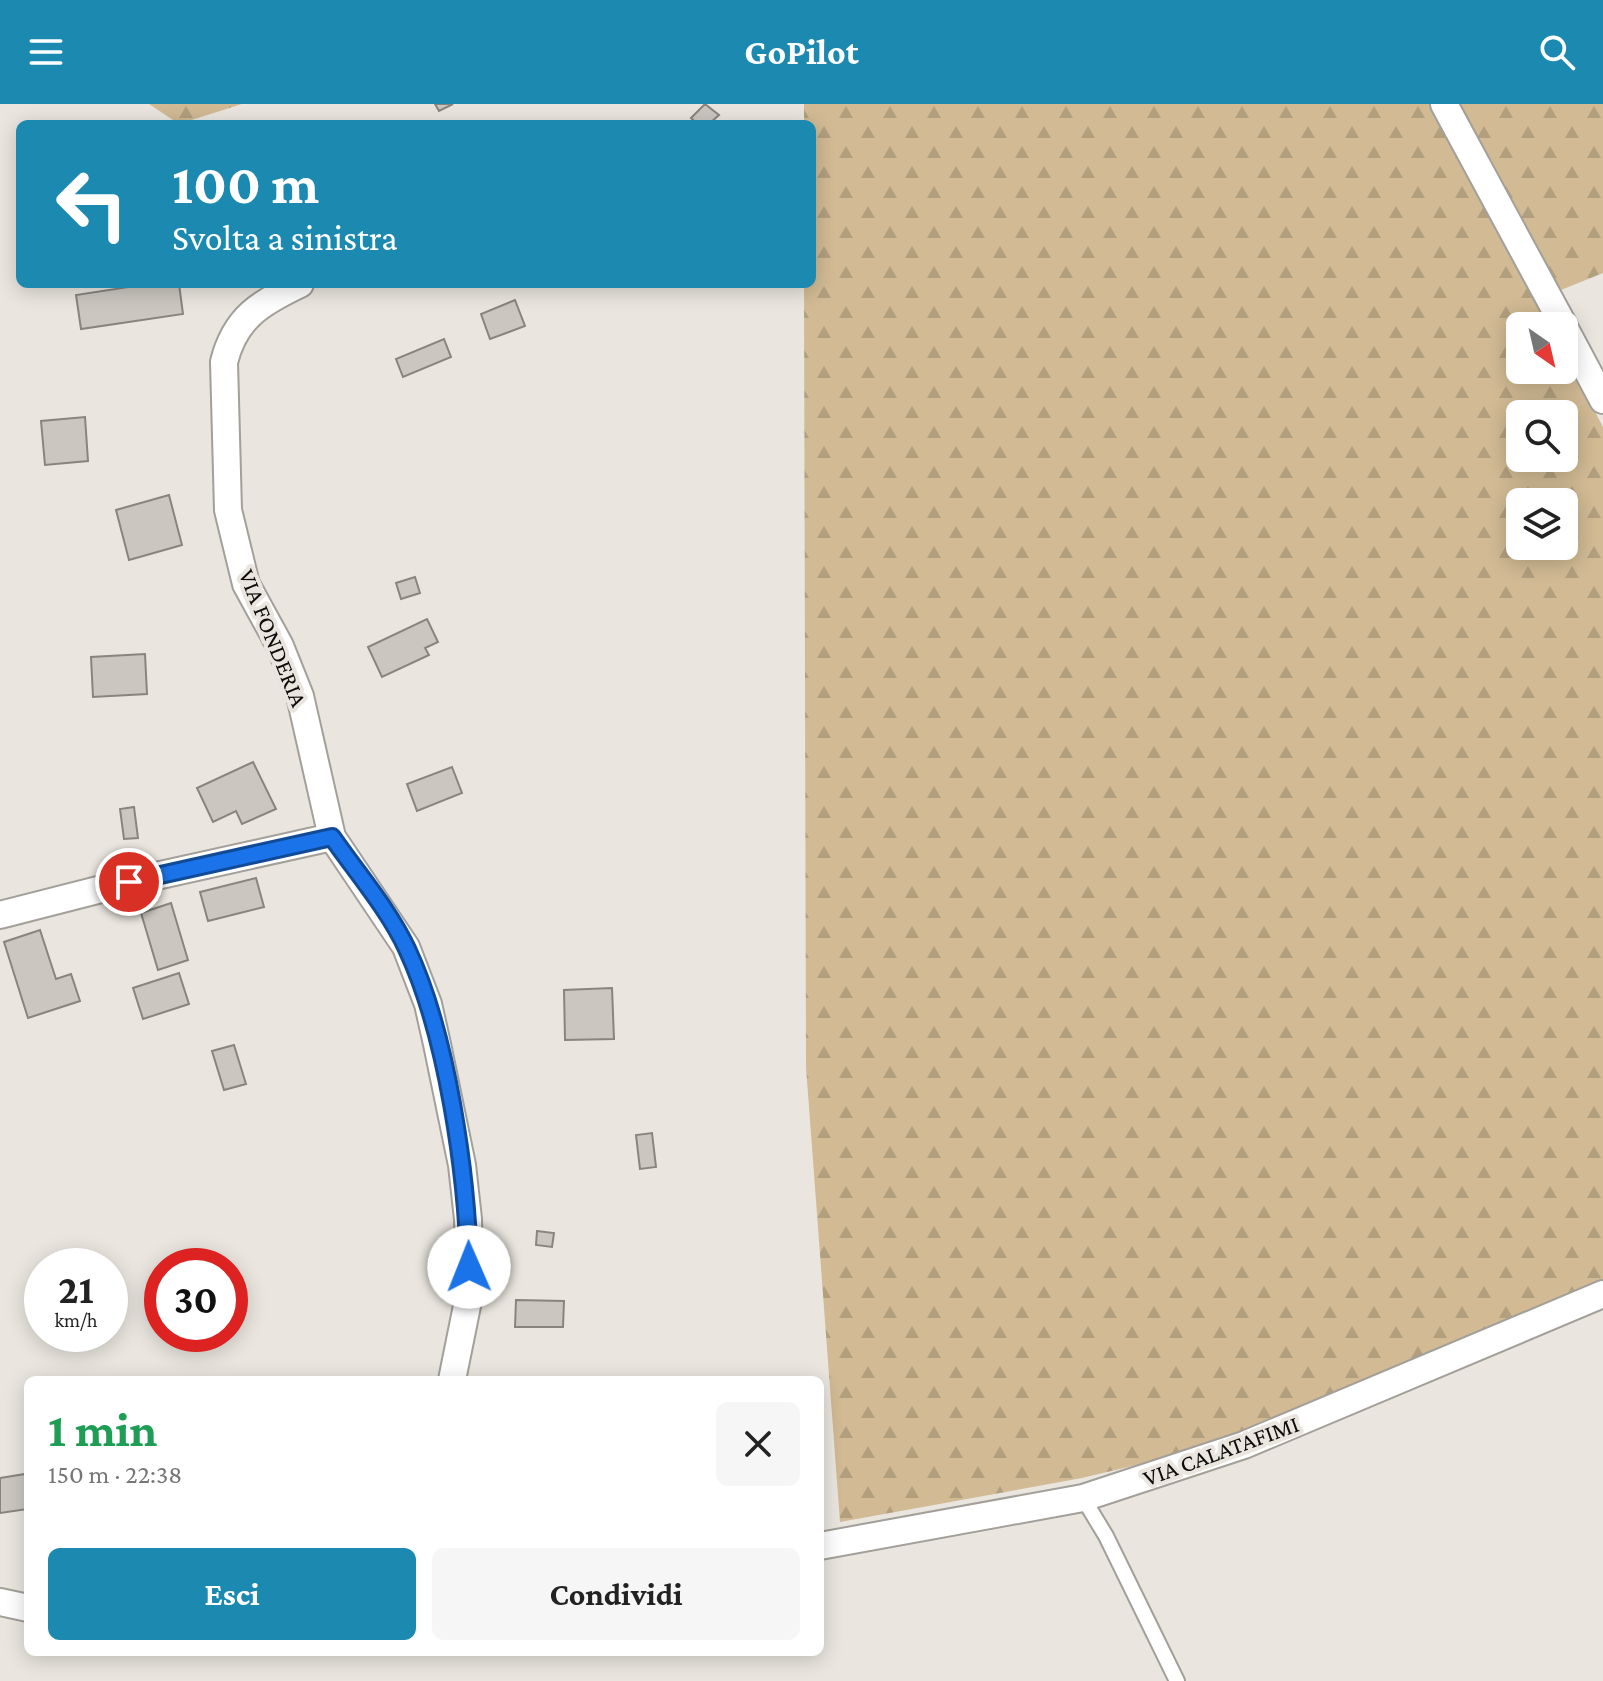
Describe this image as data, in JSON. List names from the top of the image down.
{
  "streets": {
    "street": ["VIA FONDERIA", "VIA CALATAFIMI"]
  },
  "north": "bottom right",
  "page": {
    "header": "GoPilot",
    "turn": ["100 m", "Svolta a sinistra"],
    "speed": "21 km/h",
    "limit": "30",
    "heading": ["1 min", "150 m · 22:38"],
    "buttons": ["Esci", "Condividi"]
  }
}
